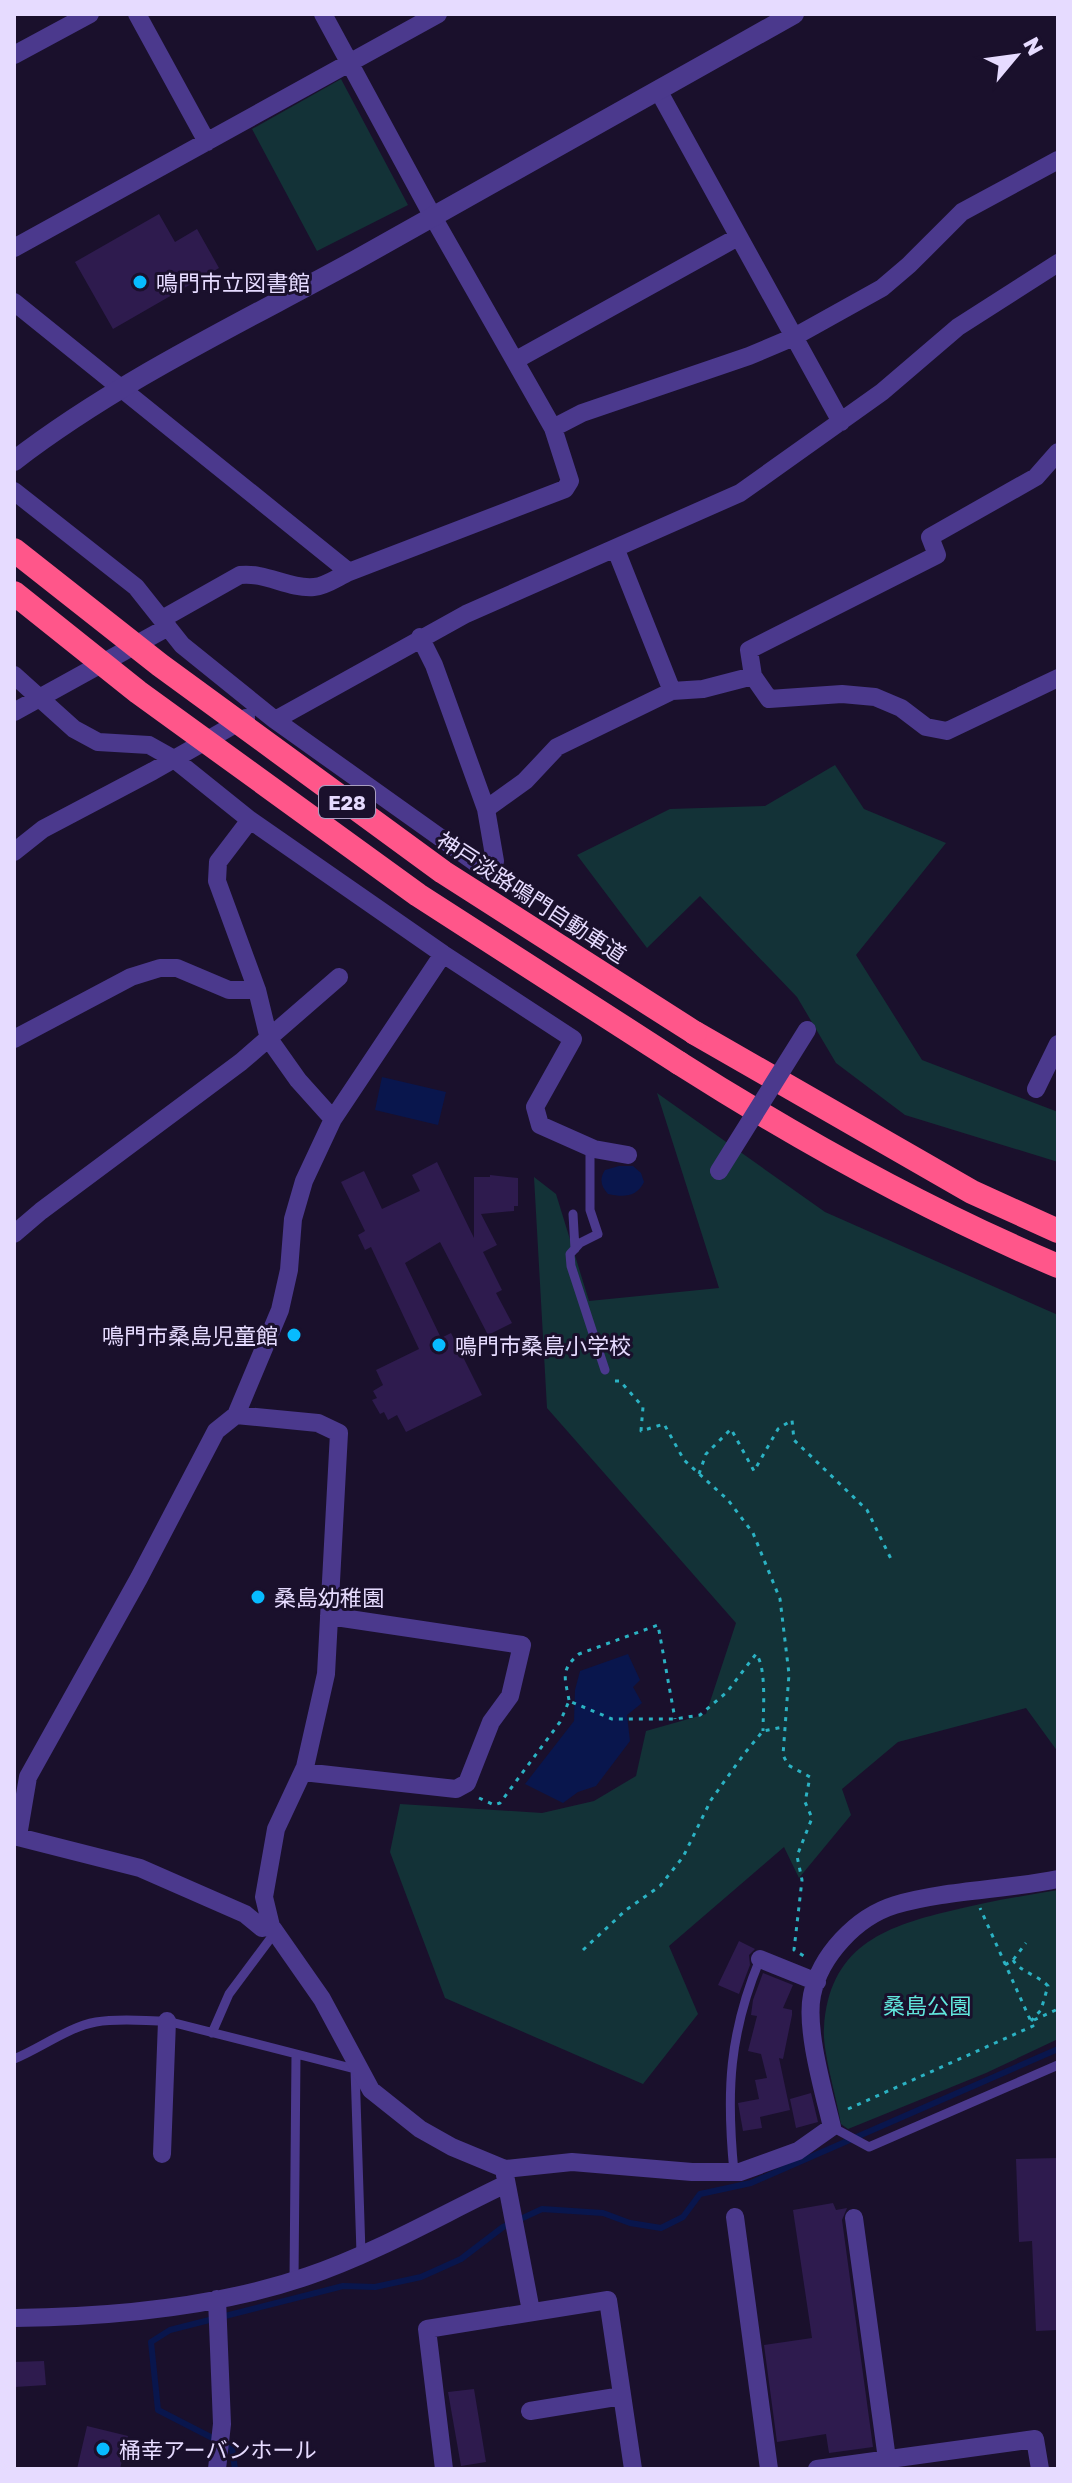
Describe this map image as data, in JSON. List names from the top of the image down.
{
  "streets": {
    "highway": ["E28", "神戸淡路鳴門自動車道"]
  },
  "parks": ["桑島公園"],
  "places": [
    "鳴門市立図書館",
    "鳴門市桑島児童館",
    "鳴門市桑島小学校",
    "桑島幼稚園",
    "桶幸アーバンホール"
  ],
  "north": "top right"
}
